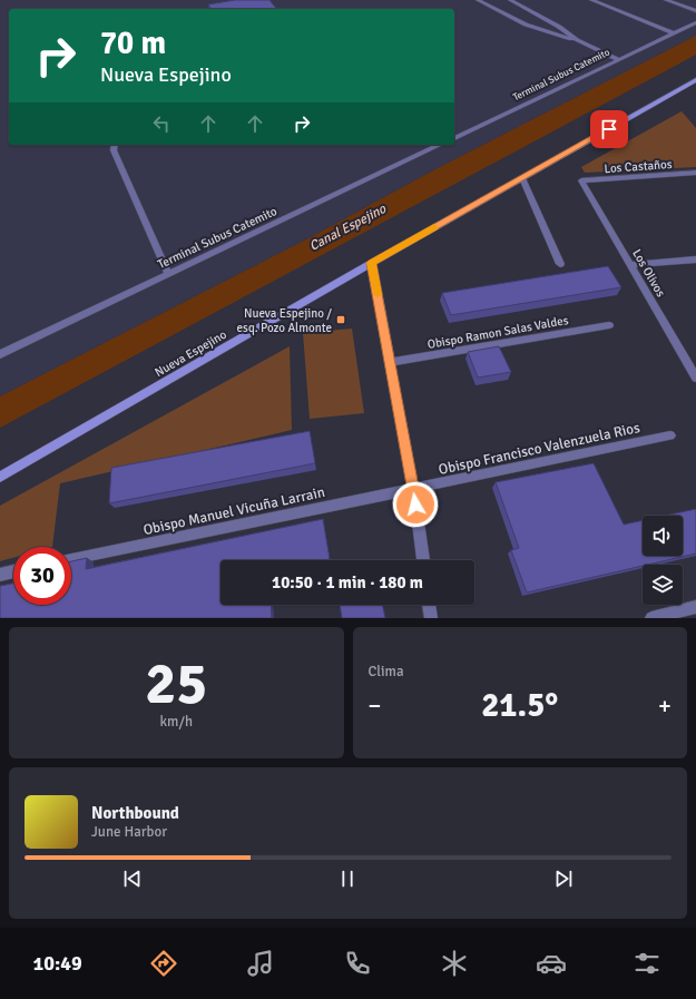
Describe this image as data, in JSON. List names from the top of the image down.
{
  "streets": {
    "street": [
      "Terminal Subus Catemito",
      "Los Castaños",
      "Los Olivos",
      "Obispo Ramon Salas Valdes",
      "Nueva Espejino",
      "Obispo Francisco Valenzuela Rios",
      "Obispo Manuel Vicuña Larrain"
    ]
  },
  "crossings": [
    ["Los Castaños", "Los Olivos"],
    ["Obispo Francisco Valenzuela Rios", "Obispo Manuel Vicuña Larrain"]
  ],
  "water": ["Canal Espejino"],
  "places": {
    "transit": ["Nueva Espejino / esq. Pozo Almonte"]
  },
  "page": {
    "turn": ["70 m", "Nueva Espejino"],
    "limit": "30",
    "trip": "10:50 · 1 min · 180 m",
    "tile": [
      ["25", "km/h"],
      "Clima"
    ],
    "heat": ["−", "21.5°", "+"],
    "song": ["Northbound", "June Harbor"],
    "tabs": "10:49"
  }
}
